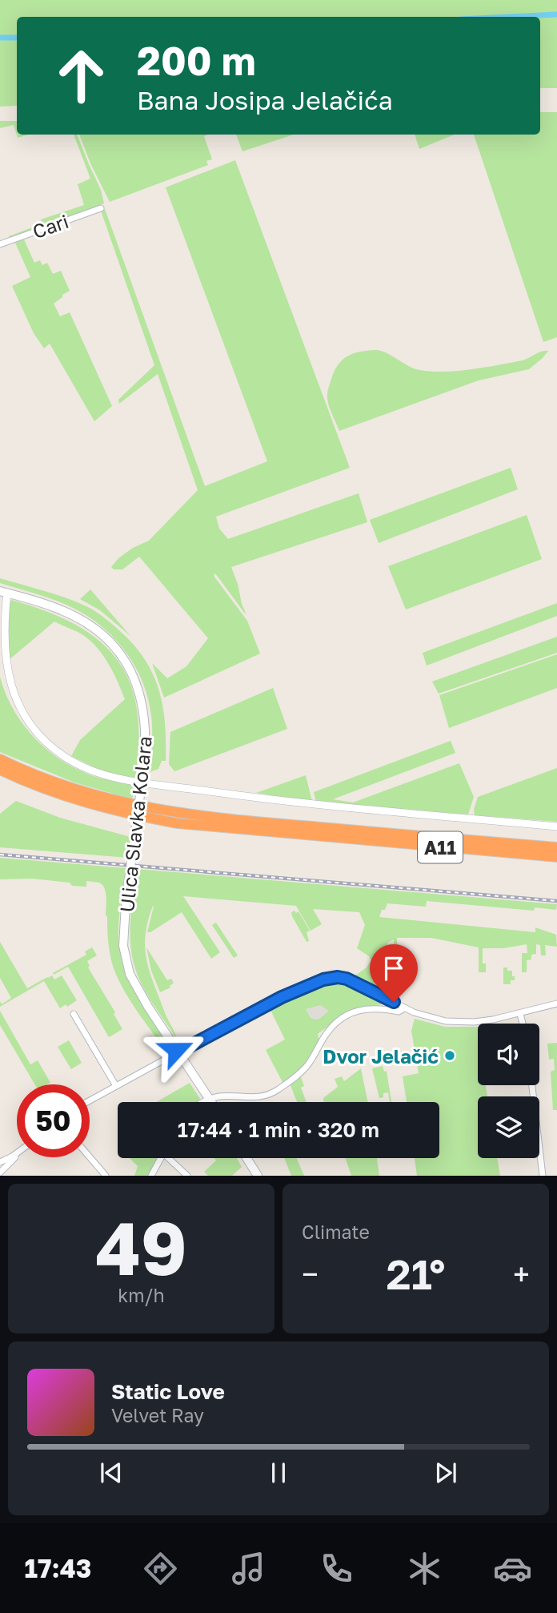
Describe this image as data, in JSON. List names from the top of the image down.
{
  "streets": {
    "highway": ["A11"],
    "main road": ["Ulica Slavka Kolara"],
    "street": ["Cari"]
  },
  "places": ["Dvor Jelačić"],
  "page": {
    "turn": ["200 m", "Bana Josipa Jelačića"],
    "limit": "50",
    "trip": "17:44 · 1 min · 320 m",
    "tile": [
      ["49", "km/h"],
      "Climate"
    ],
    "heat": ["−", "21°", "+"],
    "song": ["Static Love", "Velvet Ray"],
    "tabs": "17:43"
  }
}
